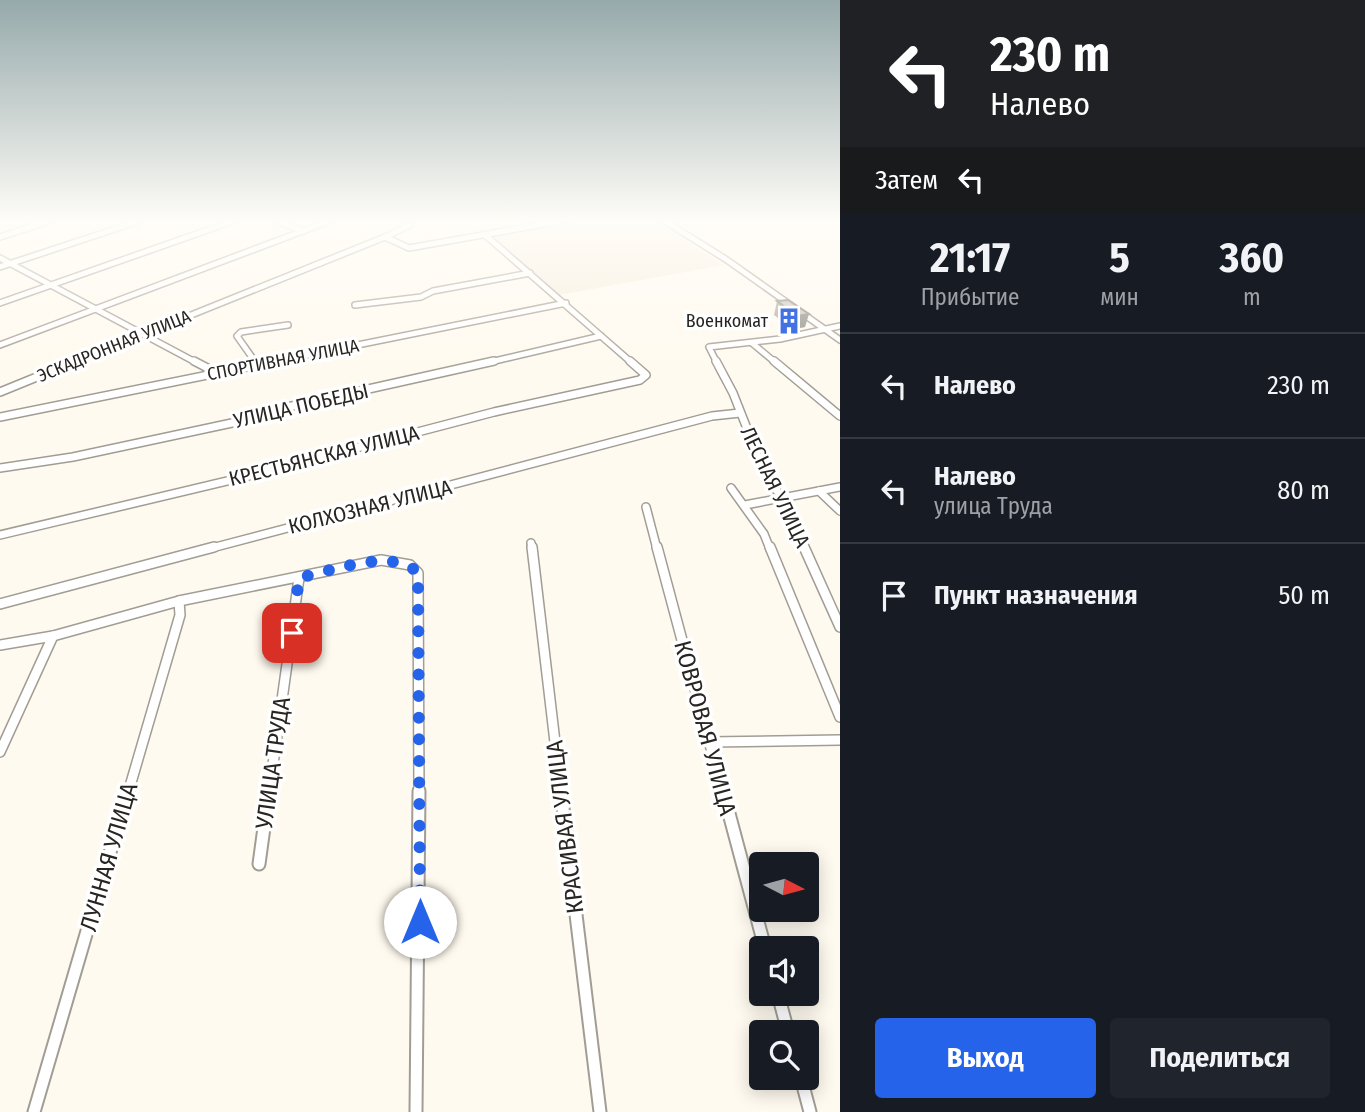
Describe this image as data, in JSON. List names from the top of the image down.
{
  "streets": {
    "street": [
      "ЭСКАДРОННАЯ УЛИЦА",
      "СПОРТИВНАЯ УЛИЦА",
      "УЛИЦА ПОБЕДЫ",
      "КРЕСТЬЯНСКАЯ УЛИЦА",
      "ЛЕСНАЯ УЛИЦА",
      "КОЛХОЗНАЯ УЛИЦА",
      "КОВРОВАЯ УЛИЦА",
      "УЛИЦА ТРУДА",
      "КРАСИВАЯ УЛИЦА",
      "ЛУННАЯ УЛИЦА"
    ]
  },
  "crossings": [
    ["УЛИЦА ПОБЕДЫ", "КРЕСТЬЯНСКАЯ УЛИЦА"],
    ["ЛЕСНАЯ УЛИЦА", "КОЛХОЗНАЯ УЛИЦА"]
  ],
  "places": {
    "building": ["Военкомат"]
  },
  "north": "right",
  "page": {
    "turn": ["230 m", "Налево"],
    "then": "Затем",
    "eta": [
      "21:17",
      "Прибытие",
      "5",
      "мин",
      "360",
      "m"
    ],
    "list": [
      {
        "name": "Налево",
        "value": "230 m"
      },
      {
        "name": "Налево",
        "note": "улица Труда",
        "value": "80 m"
      },
      {
        "name": "Пункт назначения",
        "value": "50 m"
      }
    ],
    "buttons": ["Выход", "Поделиться"]
  }
}
